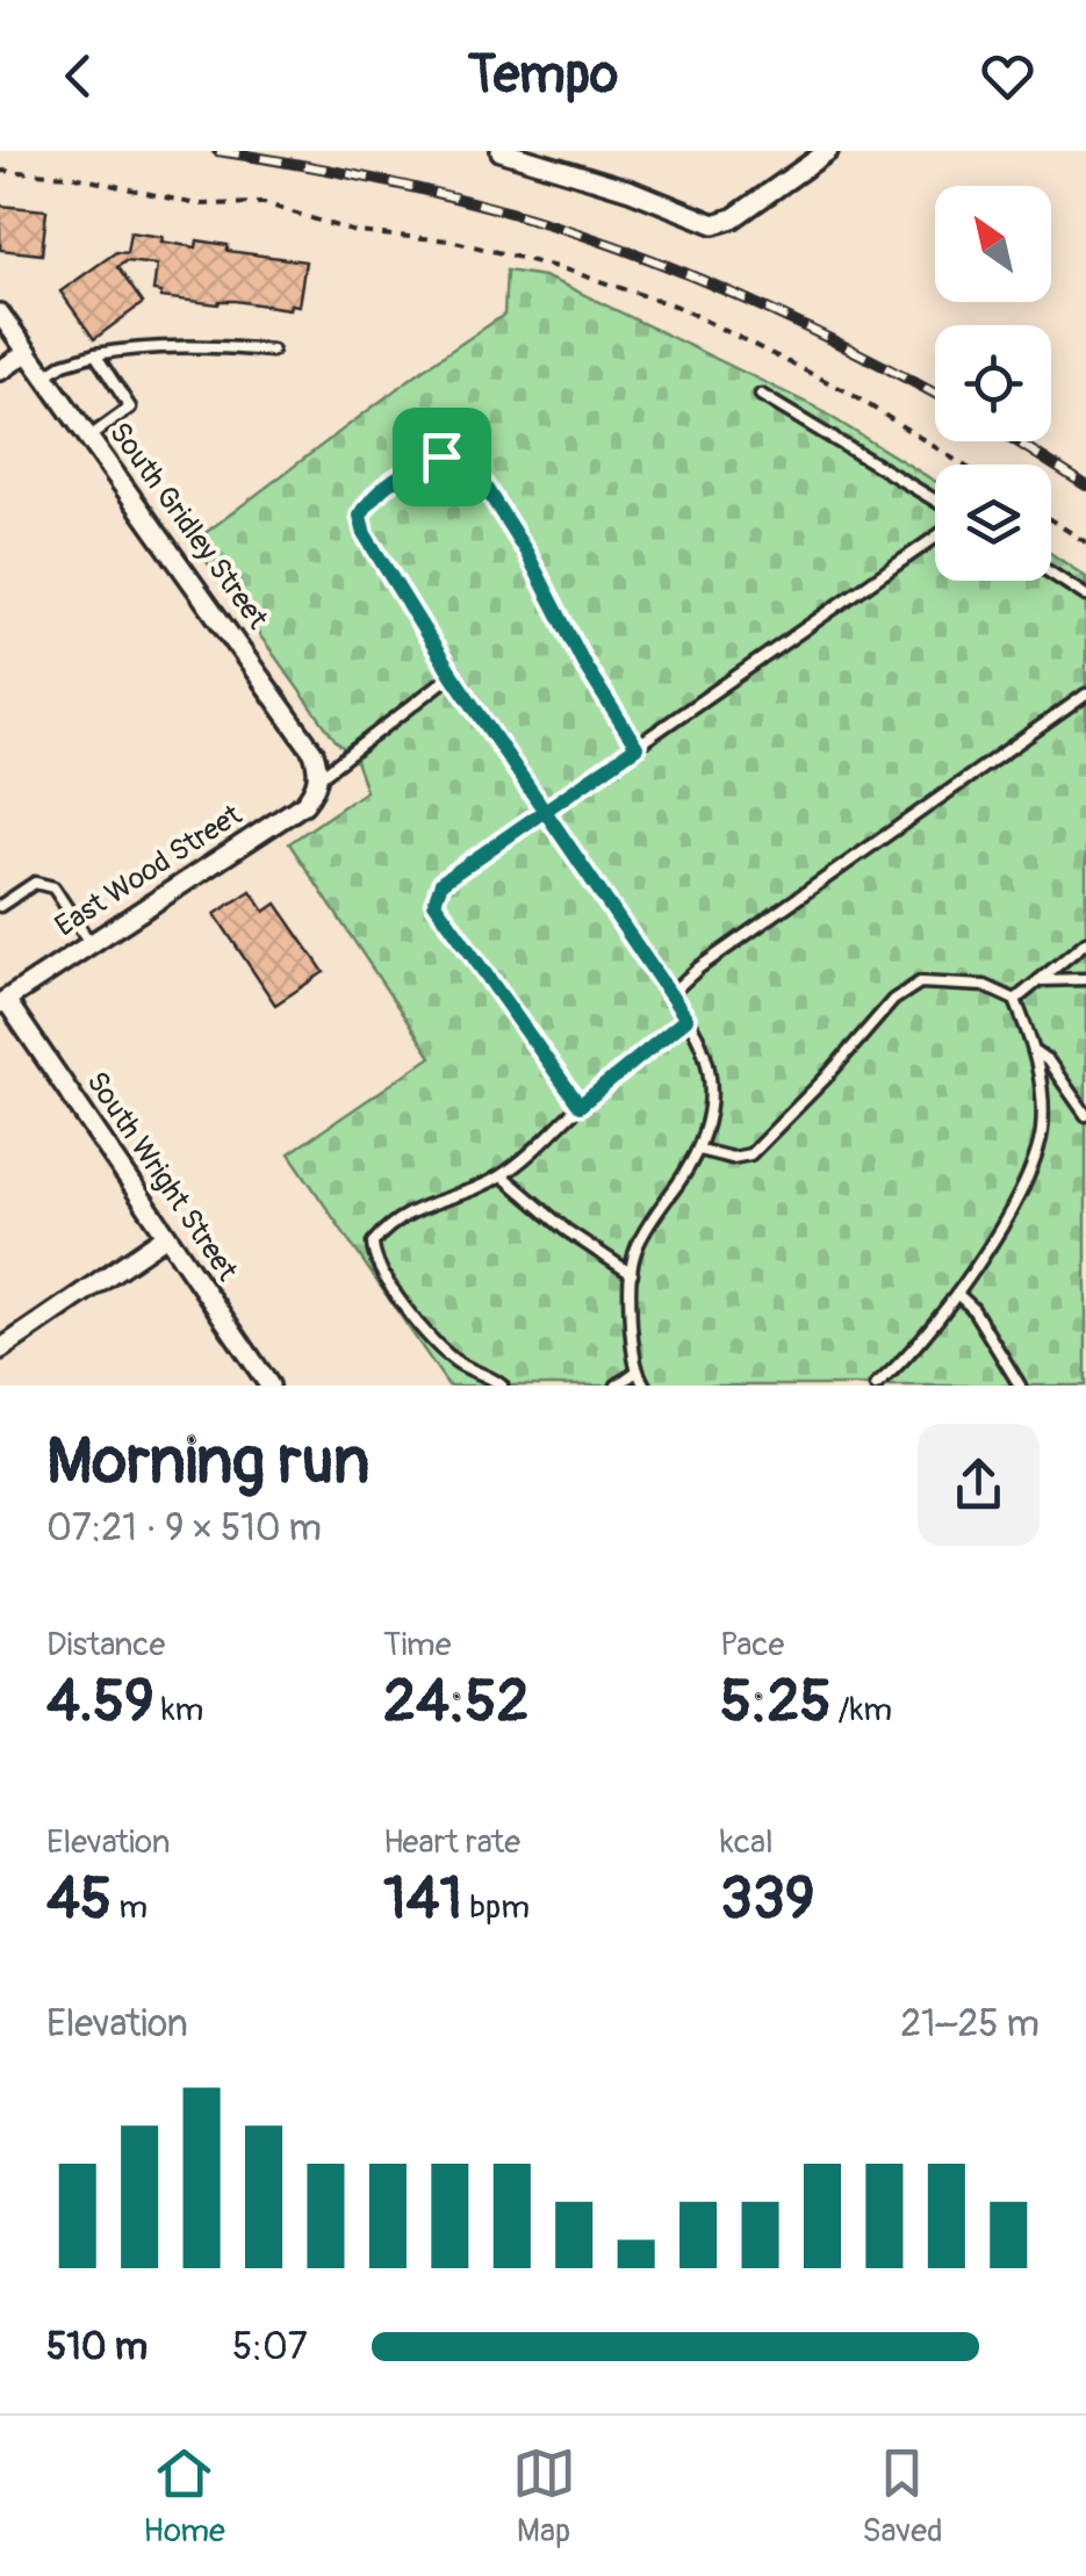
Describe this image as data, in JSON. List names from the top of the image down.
{
  "streets": {
    "street": ["South Gridley Street", "East Wood Street", "South Wright Street"]
  },
  "crossings": [
    ["South Gridley Street", "East Wood Street"],
    ["East Wood Street", "South Wright Street"]
  ],
  "north": "top left",
  "page": {
    "header": "Tempo",
    "heading": ["Morning run", "07:21 · 9 × 510 m"],
    "stats": [
      ["Distance", "4.59 km"],
      ["Time", "24:52"],
      ["Pace", "5:25 /km"],
      ["Elevation", "45 m"],
      ["Heart rate", "141 bpm"],
      ["kcal", "339"]
    ],
    "chart": ["Elevation", "21–25 m"],
    "list": [
      {
        "name": "510 m",
        "note": "5:07"
      }
    ],
    "tabs": ["Home", "Map", "Saved"]
  }
}
